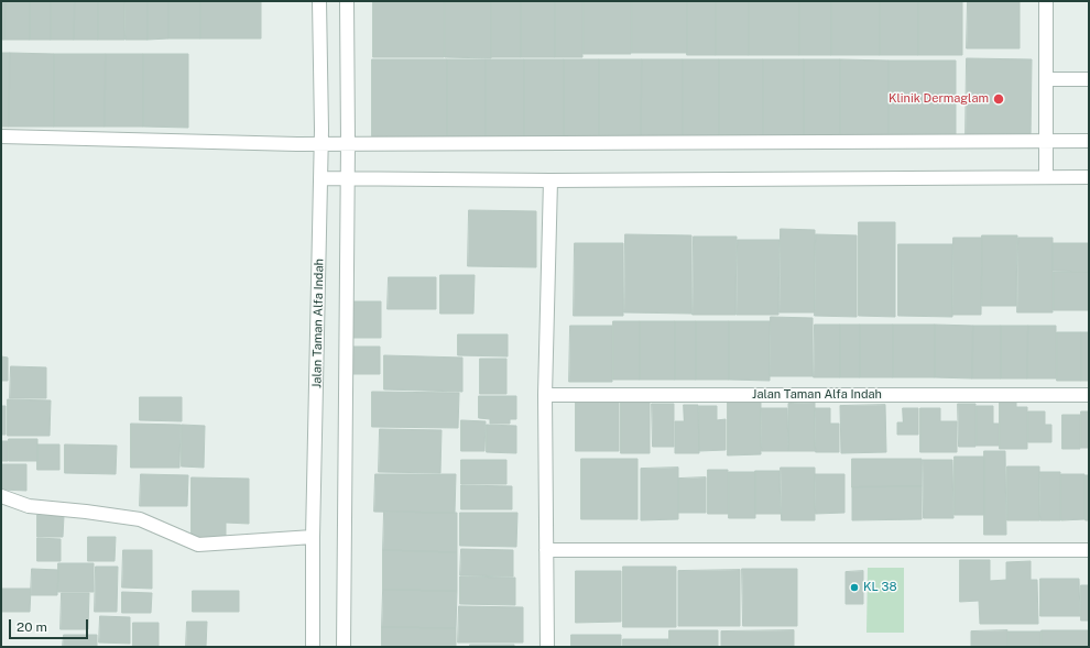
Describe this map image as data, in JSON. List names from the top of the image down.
{
  "streets": {
    "street": ["Jalan Taman Alfa Indah"]
  },
  "places": ["Klinik Dermaglam", "KL 38"],
  "scale_bar": "20 m"
}
